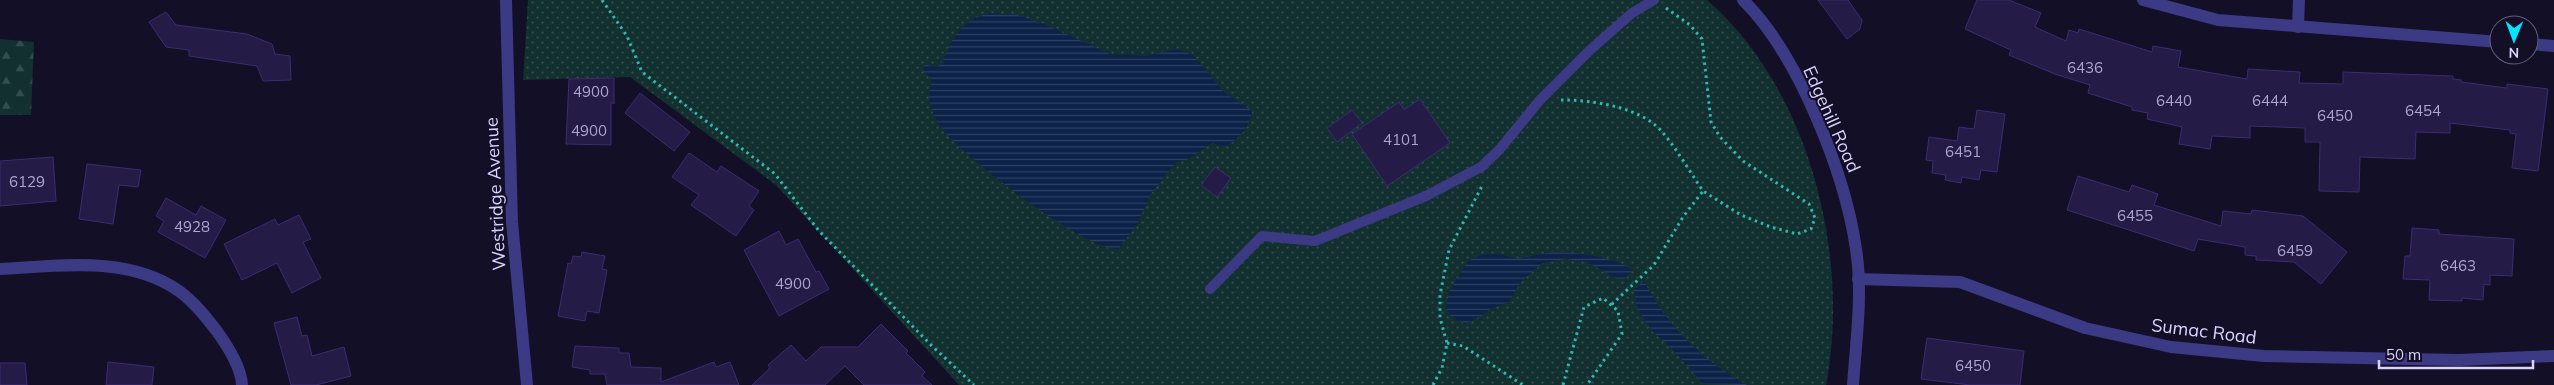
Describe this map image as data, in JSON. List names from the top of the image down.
{
  "streets": {
    "street": ["Edgehill Road", "Westridge Avenue", "Sumac Road"]
  },
  "crossings": [
    ["Edgehill Road", "Sumac Road"]
  ],
  "house_numbers": [
    "6436",
    "4900",
    "6440",
    "6444",
    "6454",
    "6450",
    "4900",
    "4101",
    "6451",
    "6129",
    "6455",
    "4928",
    "6459",
    "6463",
    "4900",
    "6450"
  ],
  "scale_bar": "50 m",
  "north": "bottom"
}
